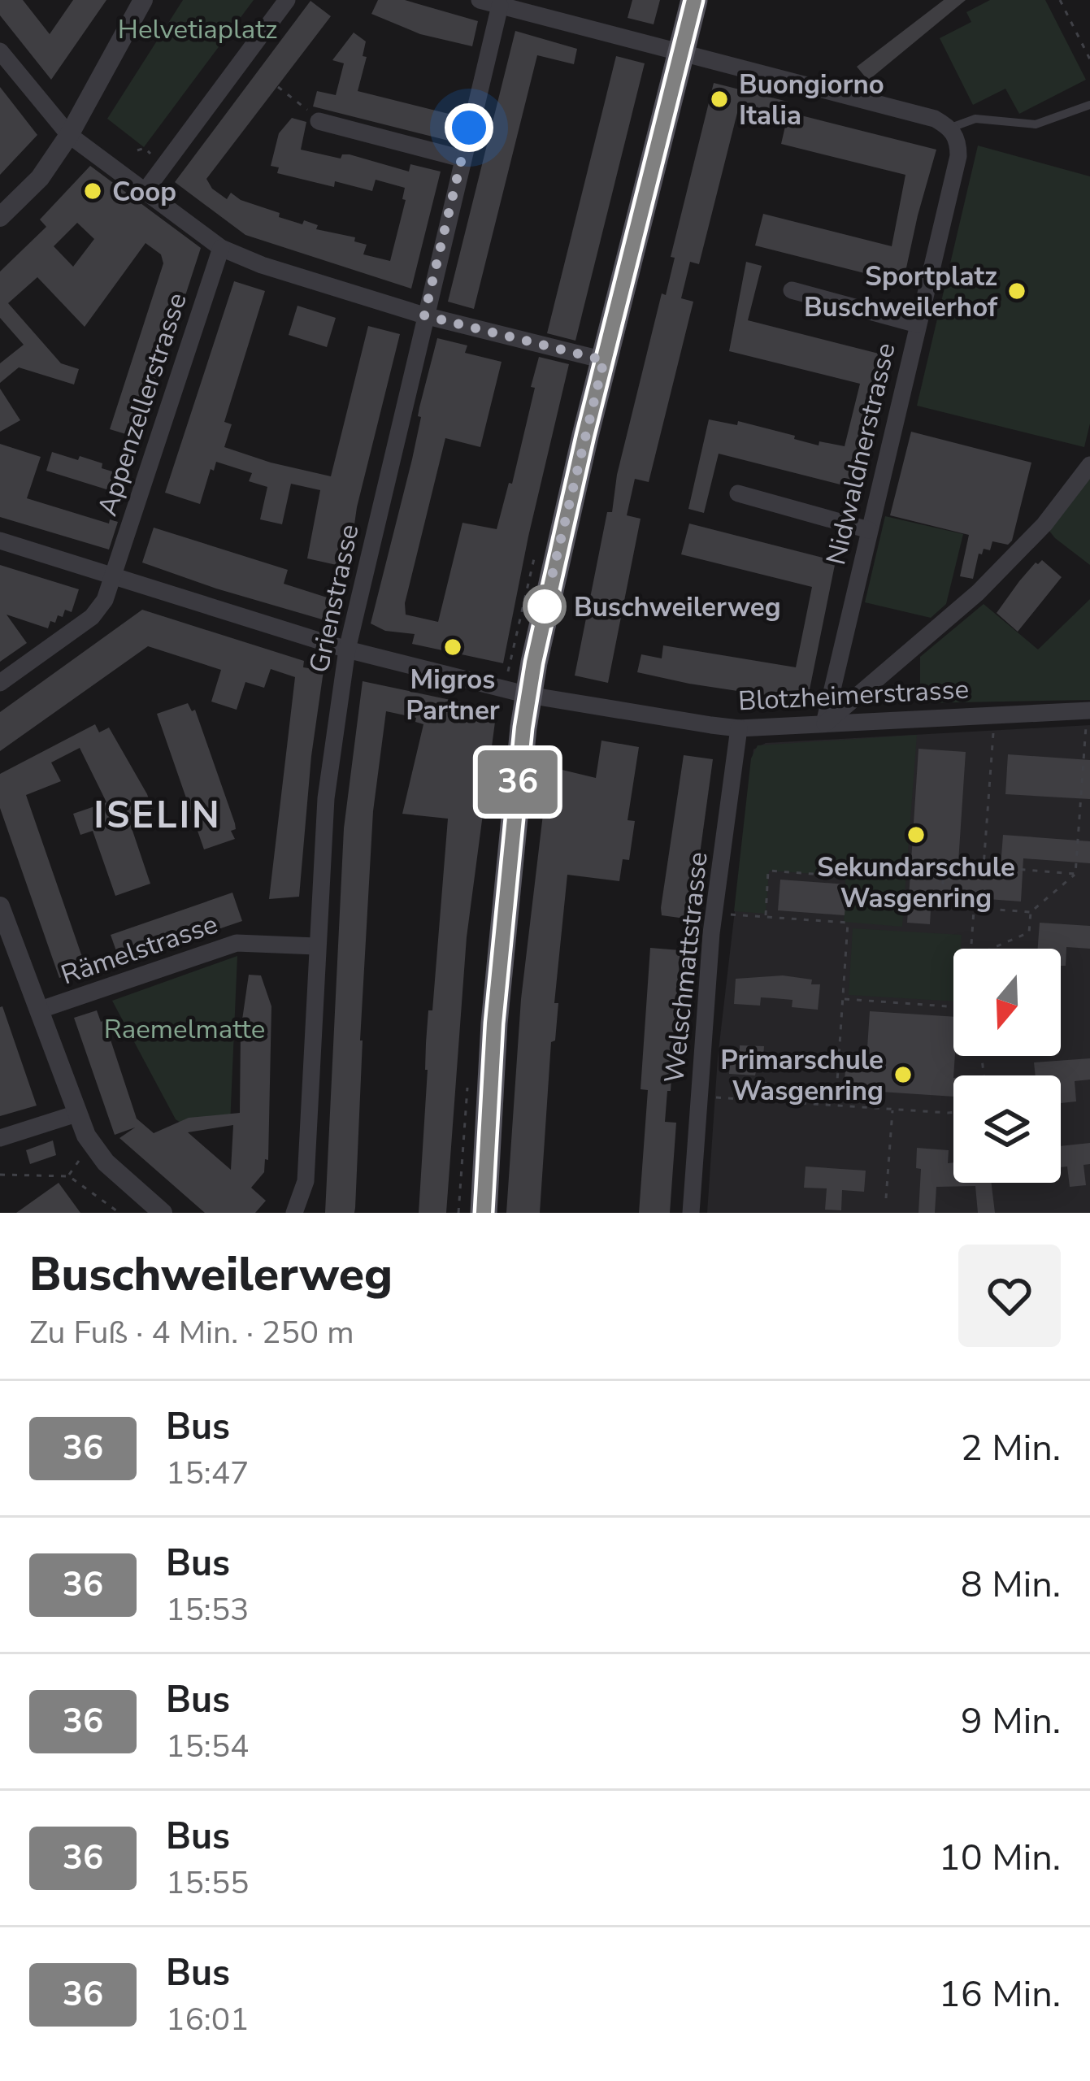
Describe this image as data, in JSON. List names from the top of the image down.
{
  "streets": {
    "street": [
      "Appenzellerstrasse",
      "Nidwaldnerstrasse",
      "Grienstrasse",
      "Blotzheimerstrasse",
      "Rämelstrasse",
      "Welschmattstrasse"
    ]
  },
  "crossings": [
    ["Appenzellerstrasse", "Blotzheimerstrasse"],
    ["Nidwaldnerstrasse", "Blotzheimerstrasse"],
    ["Grienstrasse", "Blotzheimerstrasse"],
    ["Grienstrasse", "Rämelstrasse"],
    ["Blotzheimerstrasse", "Welschmattstrasse"]
  ],
  "districts": ["ISELIN"],
  "parks": ["Helvetiaplatz", "Raemelmatte"],
  "places": [
    "Buongiorno Italia",
    "Coop",
    "Sportplatz Buschweilerhof",
    "Buschweilerweg",
    "Migros Partner",
    "Sekundarschule Wasgenring",
    "Primarschule Wasgenring"
  ],
  "lines": ["bus line 36"],
  "north": "bottom",
  "page": {
    "on_map": "36",
    "heading": ["Buschweilerweg", "Zu Fuß · 4 Min. · 250 m"],
    "list": [
      {
        "mark": "36",
        "name": "Bus",
        "note": "15:47",
        "value": "2 Min."
      },
      {
        "mark": "36",
        "name": "Bus",
        "note": "15:53",
        "value": "8 Min."
      },
      {
        "mark": "36",
        "name": "Bus",
        "note": "15:54",
        "value": "9 Min."
      },
      {
        "mark": "36",
        "name": "Bus",
        "note": "15:55",
        "value": "10 Min."
      },
      {
        "mark": "36",
        "name": "Bus",
        "note": "16:01",
        "value": "16 Min."
      }
    ]
  }
}
